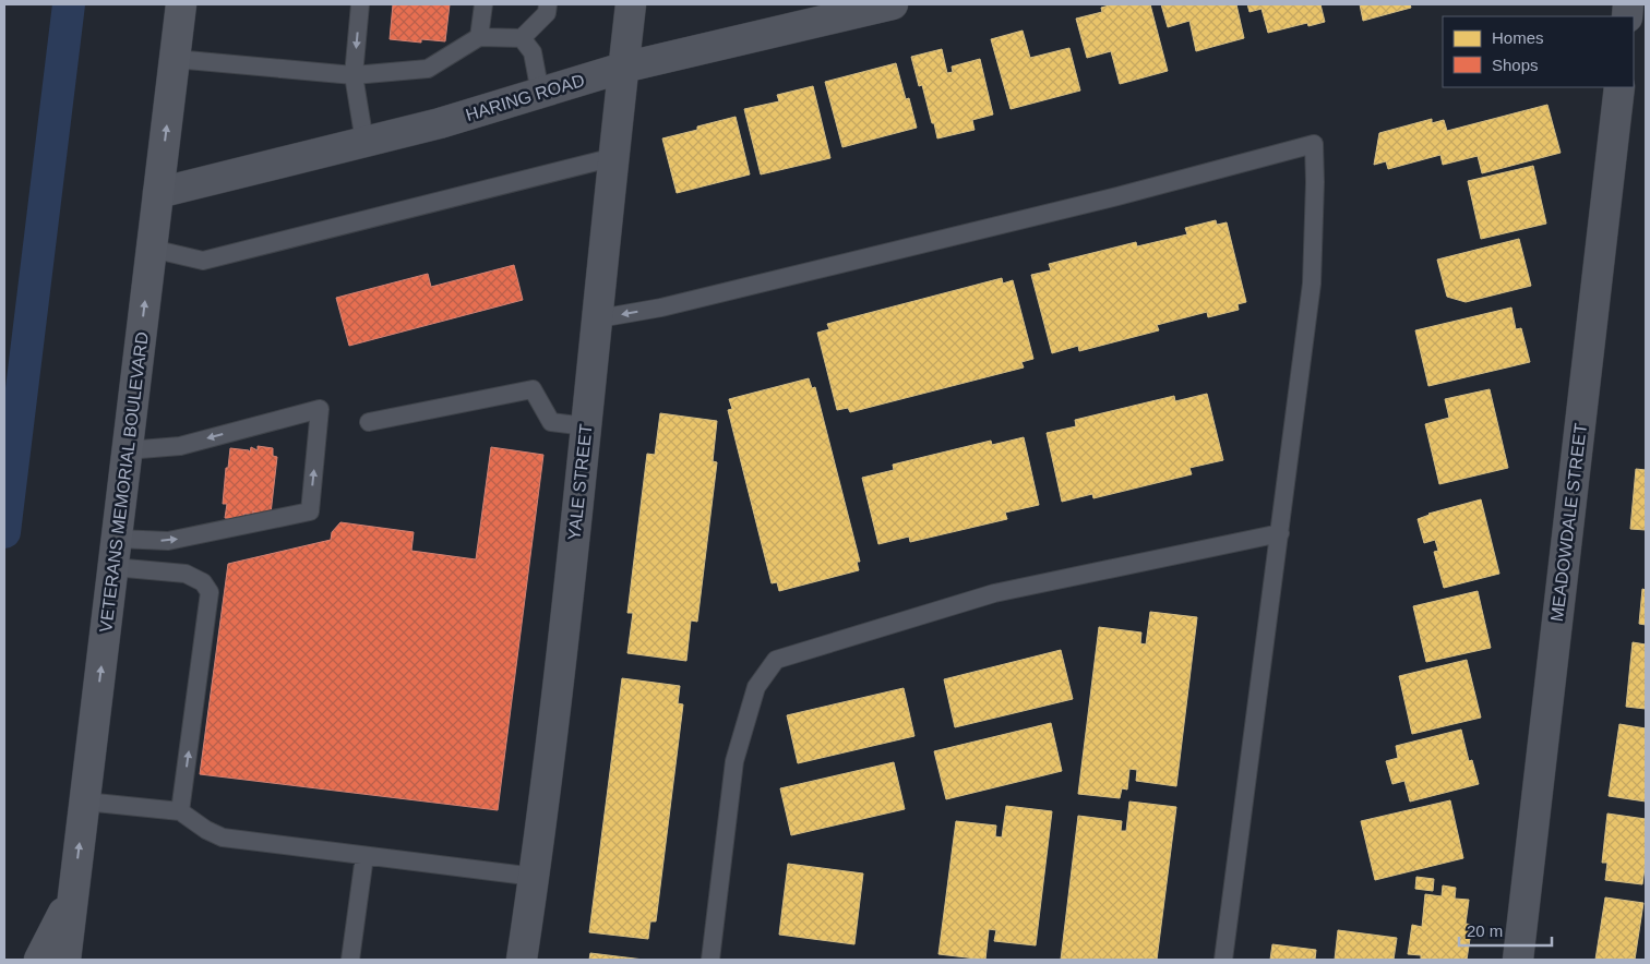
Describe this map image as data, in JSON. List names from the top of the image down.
{
  "streets": {
    "main road": ["VETERANS MEMORIAL BOULEVARD"],
    "street": ["HARING ROAD", "YALE STREET", "MEADOWDALE STREET"]
  },
  "crossings": [
    ["HARING ROAD", "VETERANS MEMORIAL BOULEVARD"],
    ["HARING ROAD", "YALE STREET"]
  ],
  "one_way": ["VETERANS MEMORIAL BOULEVARD"],
  "legend": ["Homes", "Shops"],
  "scale_bar": "20 m"
}
